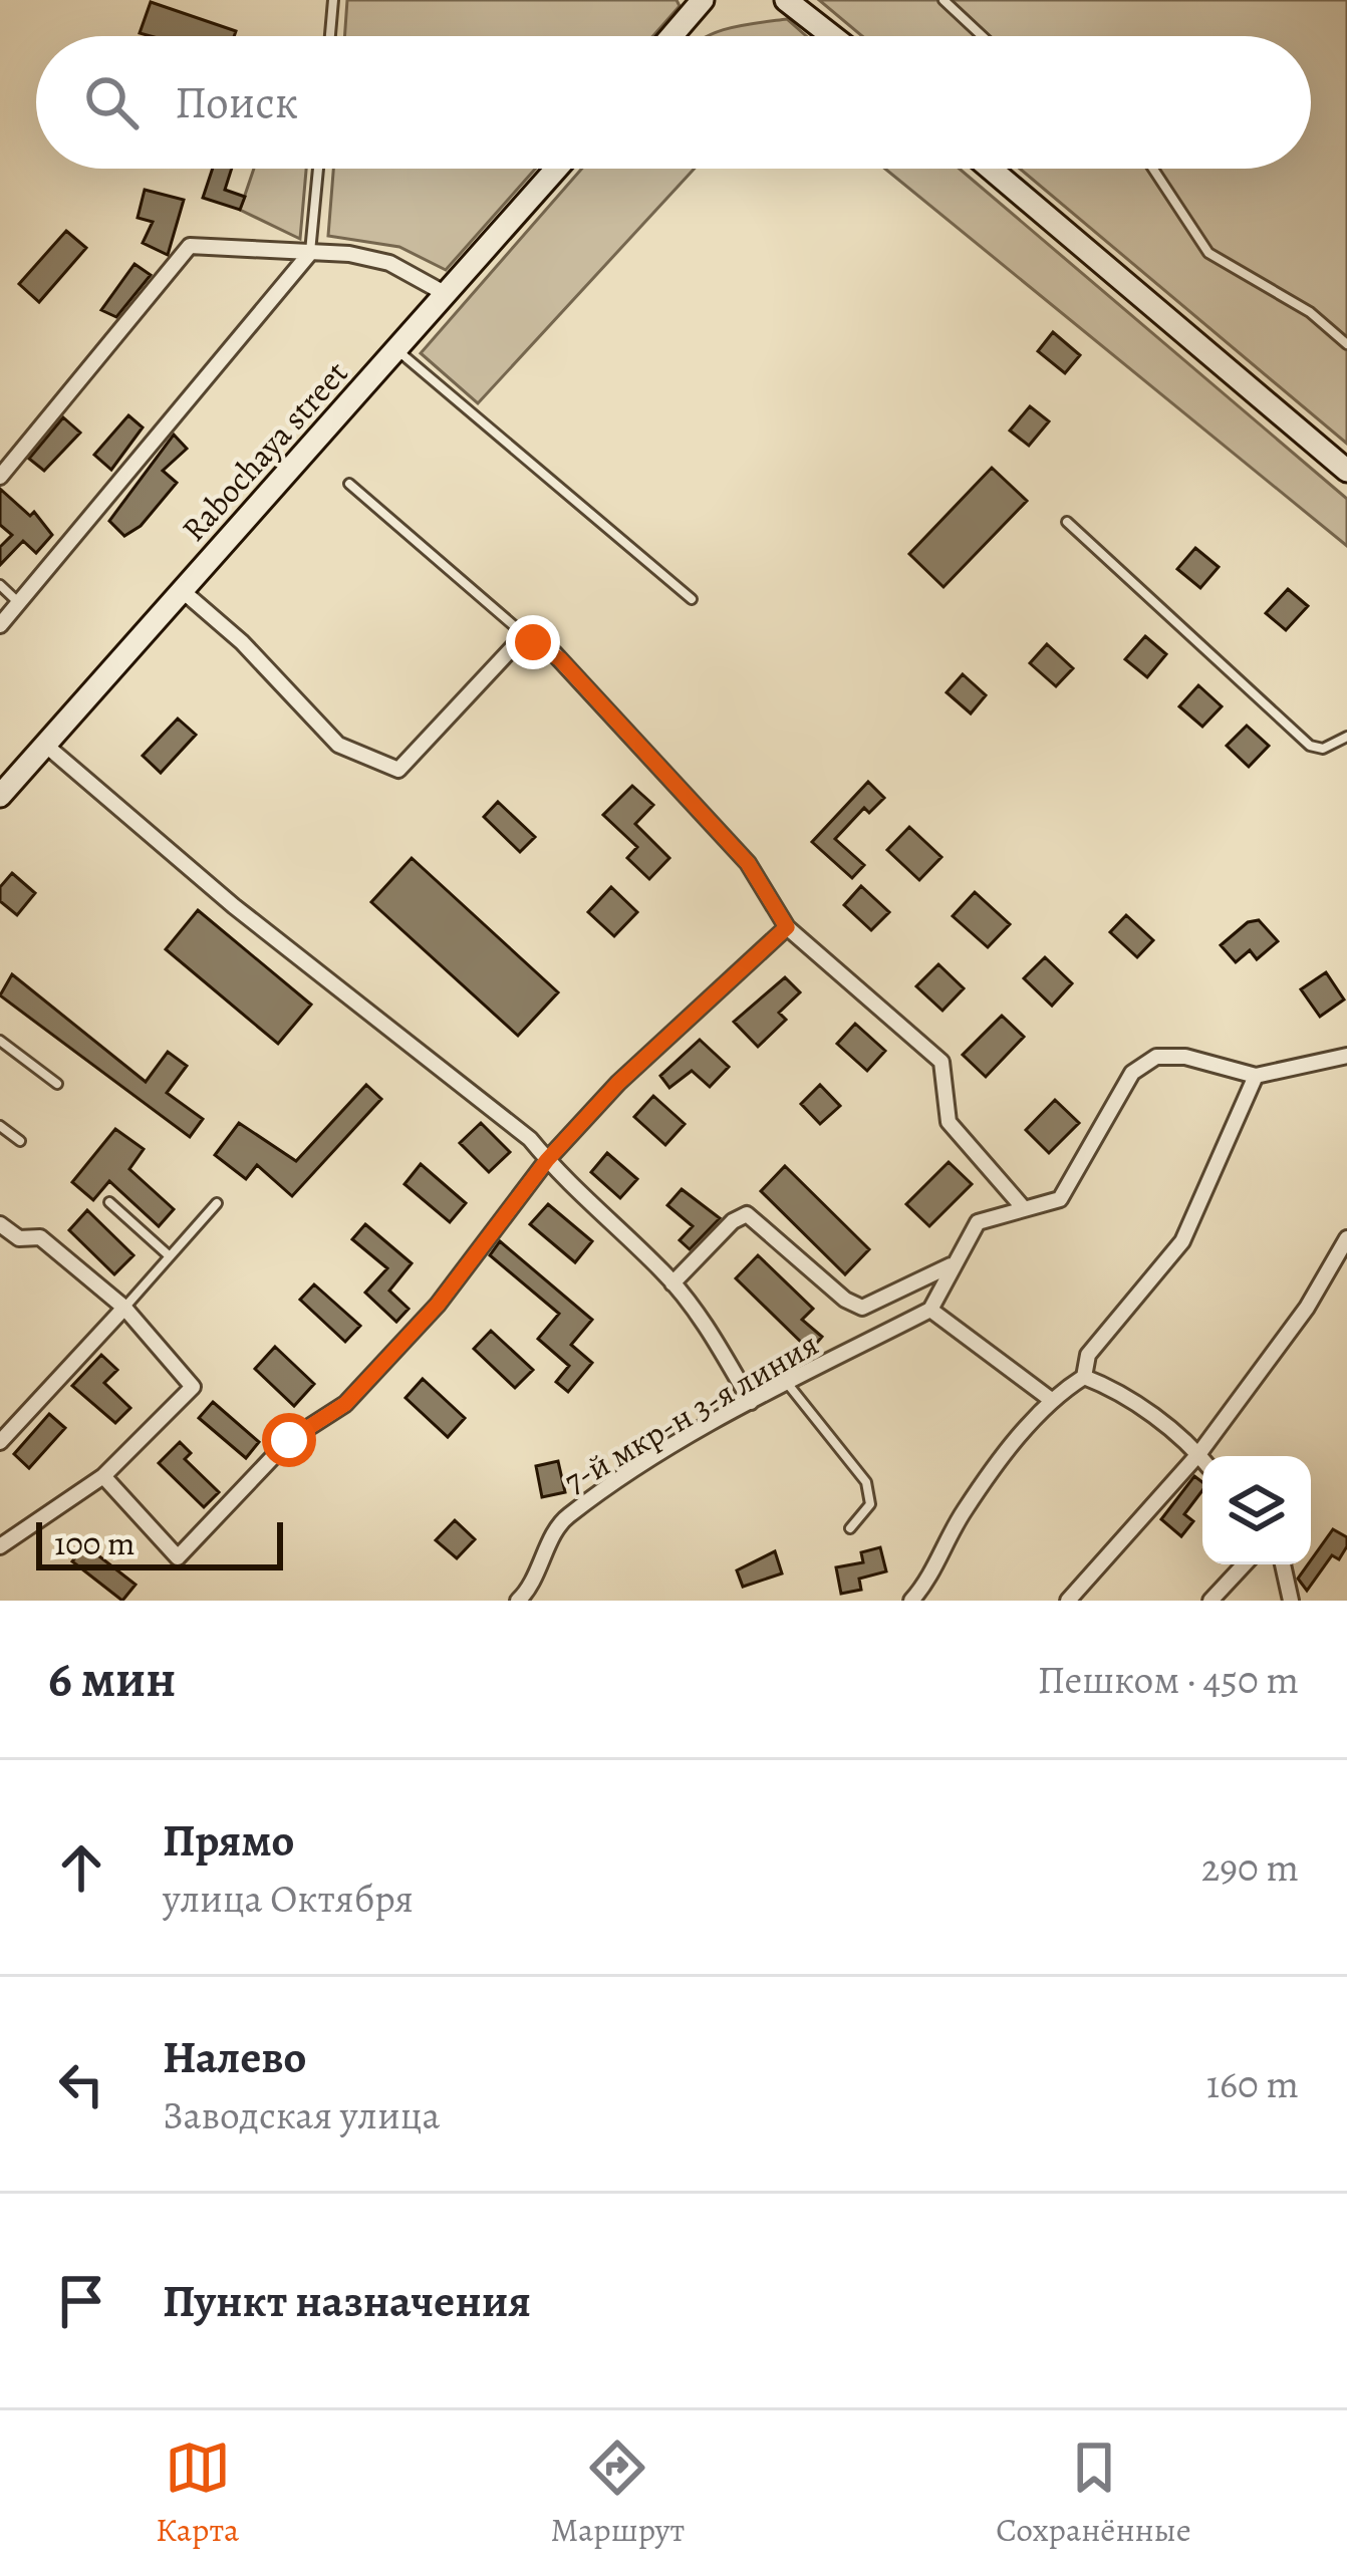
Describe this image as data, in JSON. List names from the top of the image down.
{
  "streets": {
    "street": ["Rabochaya street", "7-й мкр-н 3-я линия"]
  },
  "scale_bar": "100 m",
  "page": {
    "search": "Поиск",
    "scale": "100 m",
    "heading": ["6 мин", "Пешком · 450 m"],
    "list": [
      ["Прямо", "улица Октября", "290 m"],
      ["Налево", "Заводская улица", "160 m"],
      "Пункт назначения"
    ],
    "nav": ["Карта", "Маршрут", "Сохранённые"]
  }
}
